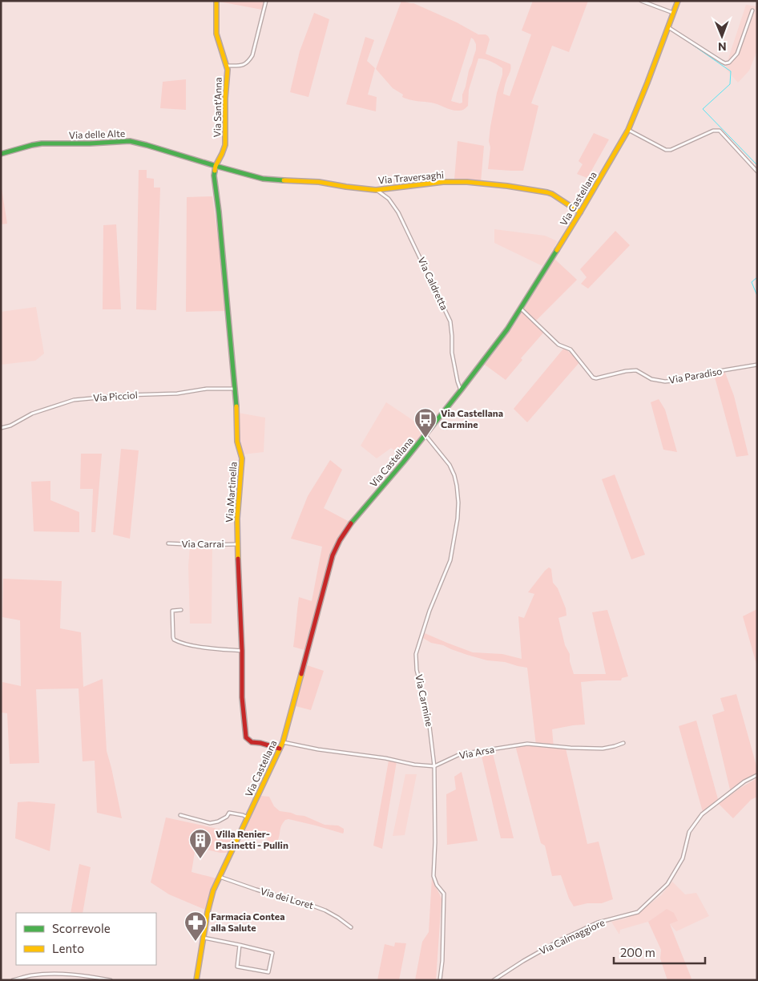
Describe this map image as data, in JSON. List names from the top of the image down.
{
  "streets": {
    "street": [
      "Via Sant'Anna",
      "Via delle Alte",
      "Via Traversaghi",
      "Via Castellana",
      "Via Caldretta",
      "Via Paradiso",
      "Via Picciol",
      "Via Martinella",
      "Via Carrai",
      "Via Carmine",
      "Via Arsa",
      "Via dei Loret",
      "Via Calmaggiore"
    ]
  },
  "crossings": [
    ["Via Sant'Anna", "Via delle Alte"],
    ["Via Sant'Anna", "Via Traversaghi"],
    ["Via Sant'Anna", "Via Martinella"],
    ["Via delle Alte", "Via Traversaghi"],
    ["Via delle Alte", "Via Martinella"],
    ["Via Traversaghi", "Via Castellana"],
    ["Via Traversaghi", "Via Caldretta"],
    ["Via Traversaghi", "Via Martinella"],
    ["Via Castellana", "Via Caldretta"],
    ["Via Castellana", "Via Paradiso"],
    ["Via Castellana", "Via Martinella"],
    ["Via Castellana", "Via Carmine"],
    ["Via Castellana", "Via Arsa"],
    ["Via Castellana", "Via dei Loret"],
    ["Via Picciol", "Via Martinella"],
    ["Via Martinella", "Via Carrai"],
    ["Via Carmine", "Via Arsa"]
  ],
  "places": {
    "bus stop": ["Via Castellana Carmine"],
    "building": ["Villa Renier- Pasinetti - Pullin"],
    "pharmacy": ["Farmacia Contea alla Salute"]
  },
  "legend": ["Scorrevole", "Lento"],
  "scale_bar": "200 m",
  "north": "bottom"
}
